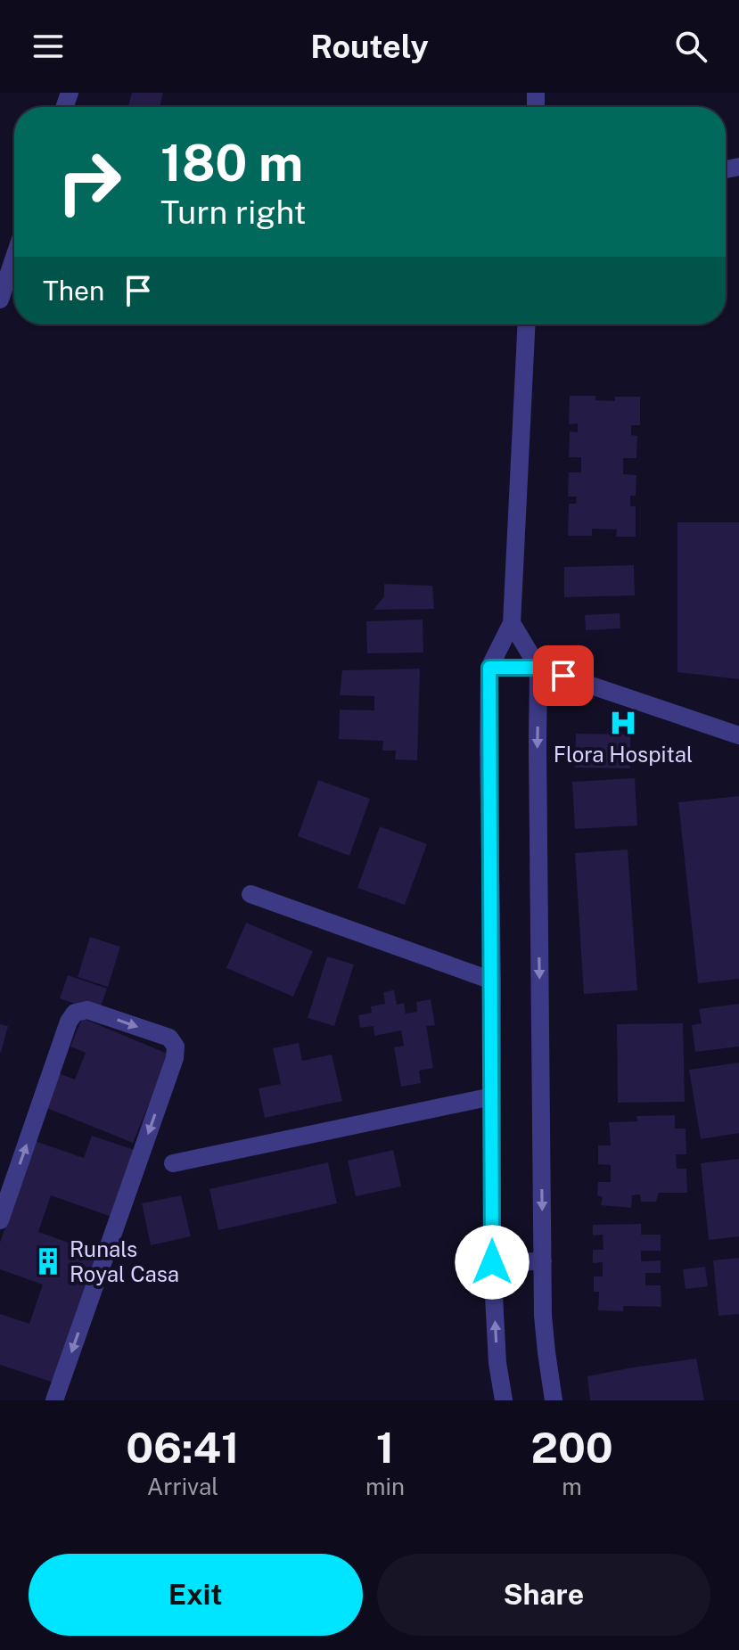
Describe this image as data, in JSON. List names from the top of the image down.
{
  "places": {
    "hospital": ["Flora Hospital"],
    "building": ["Runals Royal Casa"]
  },
  "page": {
    "header": "Routely",
    "turn": ["180 m", "Turn right"],
    "then": "Then",
    "eta": [
      "06:41",
      "Arrival",
      "1",
      "min",
      "200",
      "m"
    ],
    "buttons": ["Exit", "Share"]
  }
}
